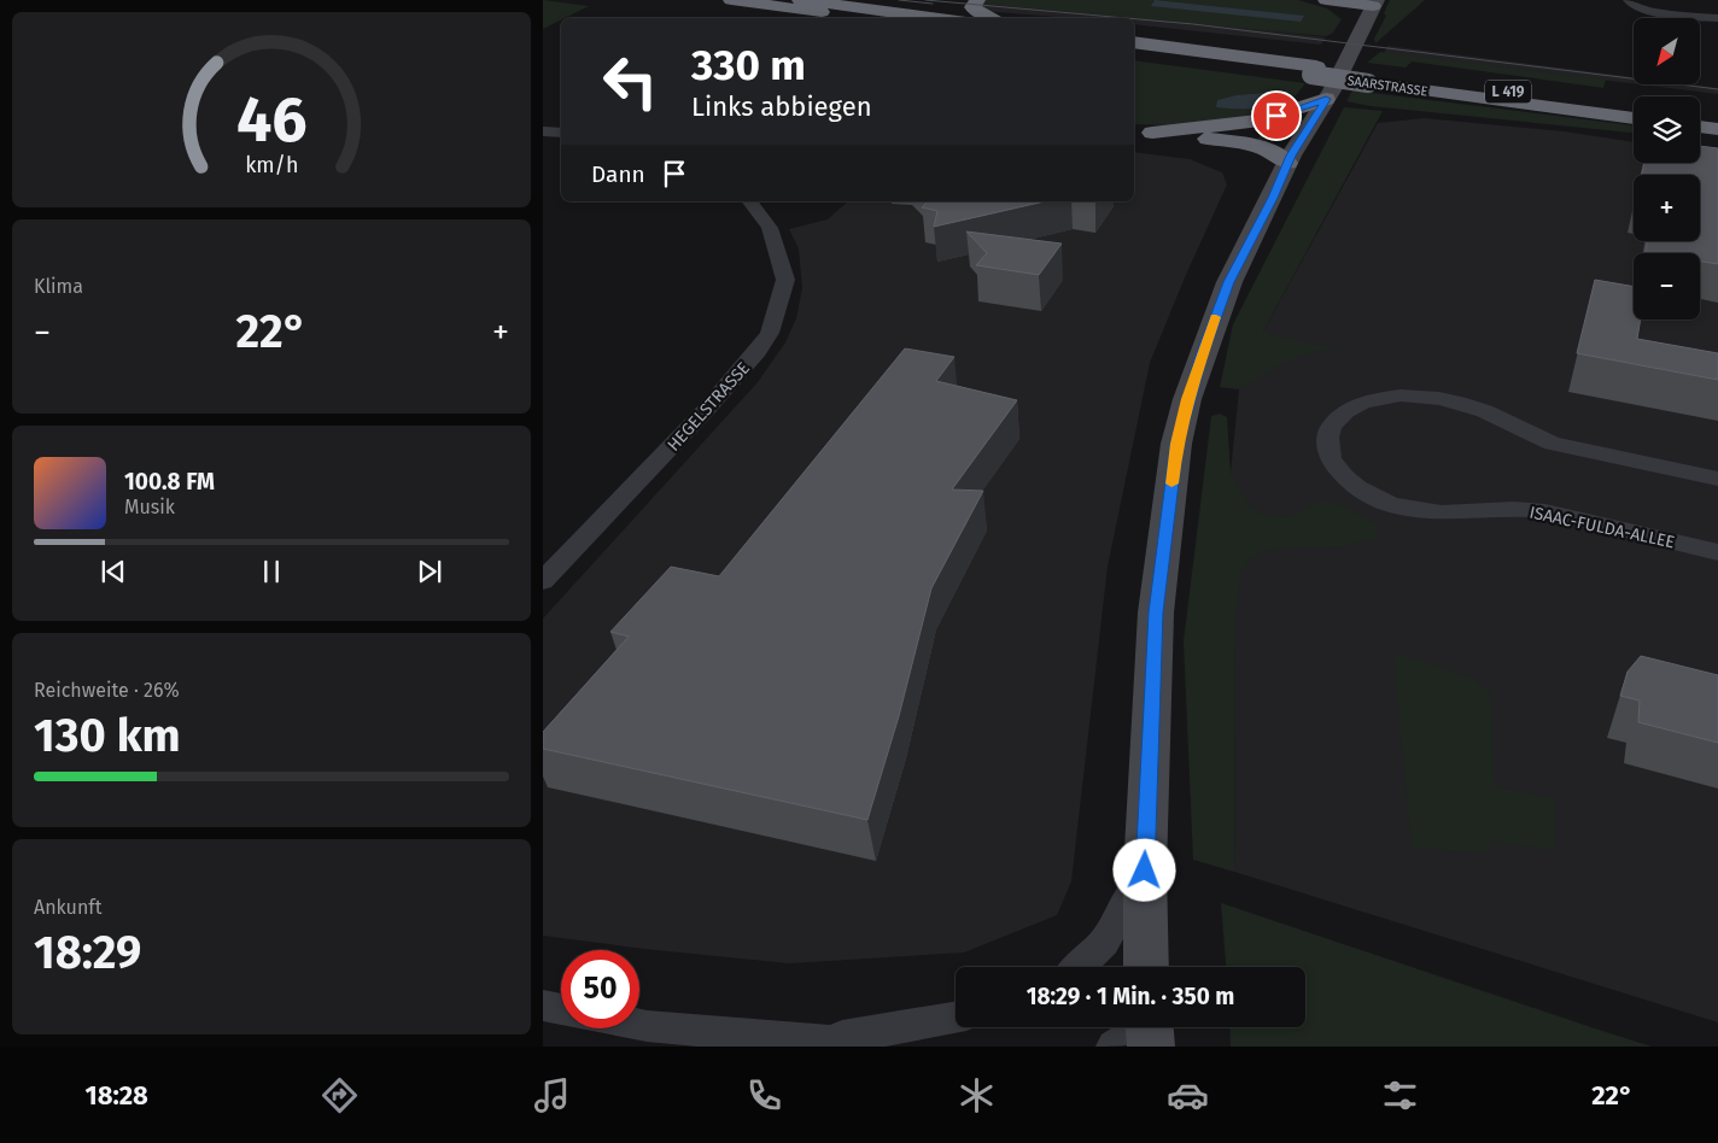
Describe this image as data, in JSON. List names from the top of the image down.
{
  "streets": {
    "highway": ["SAARSTRASSE", "L 419"],
    "street": ["HEGELSTRASSE", "ISAAC-FULDA-ALLEE"]
  },
  "north": "bottom left",
  "page": {
    "map_buttons": ["+", "−"],
    "turn": ["330 m", "Links abbiegen"],
    "then": "Dann",
    "tile": [
      "Klima",
      ["Reichweite · 26%", "130 km"],
      ["Ankunft", "18:29"]
    ],
    "heat": ["−", "22°", "+"],
    "song": ["100.8 FM", "Musik"],
    "limit": "50",
    "trip": "18:29 · 1 Min. · 350 m",
    "tabs": ["18:28", "22°"],
    "gauge": ["46", "km/h"]
  }
}
